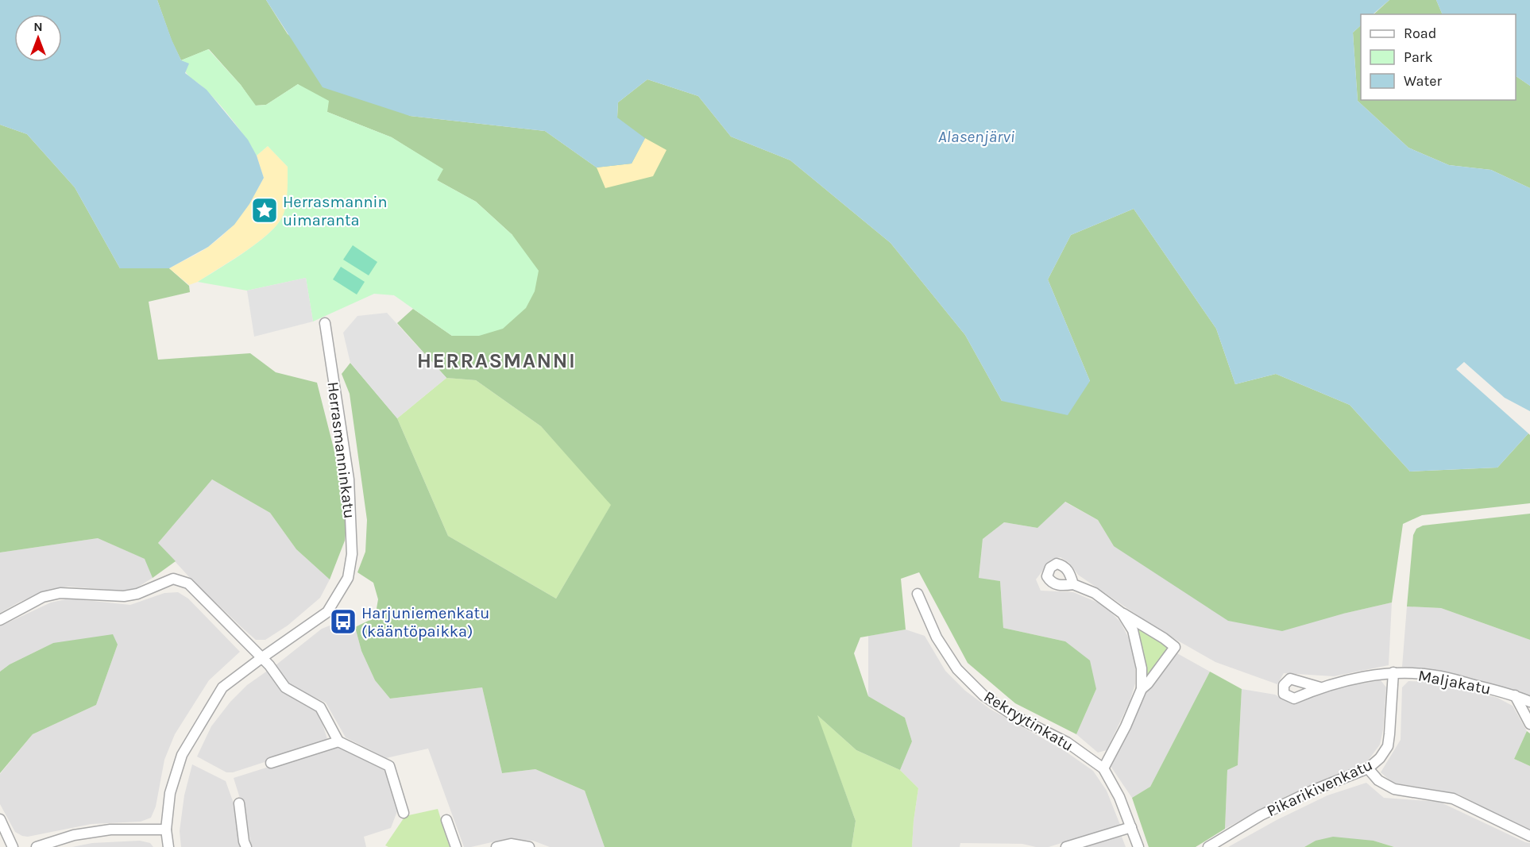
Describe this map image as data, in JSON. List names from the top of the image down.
{
  "streets": {
    "street": [
      "Herrasmanninkatu",
      "Maljakatu",
      "Rekryytinkatu",
      "Pikarikivenkatu"
    ]
  },
  "crossings": [
    ["Maljakatu", "Pikarikivenkatu"]
  ],
  "districts": ["HERRASMANNI"],
  "water": ["Alasenjärvi"],
  "places": {
    "place": ["Herrasmannin uimaranta"],
    "bus stop": ["Harjuniemenkatu (kääntöpaikka)"]
  },
  "legend": ["Road", "Park", "Water"],
  "north": "top"
}
